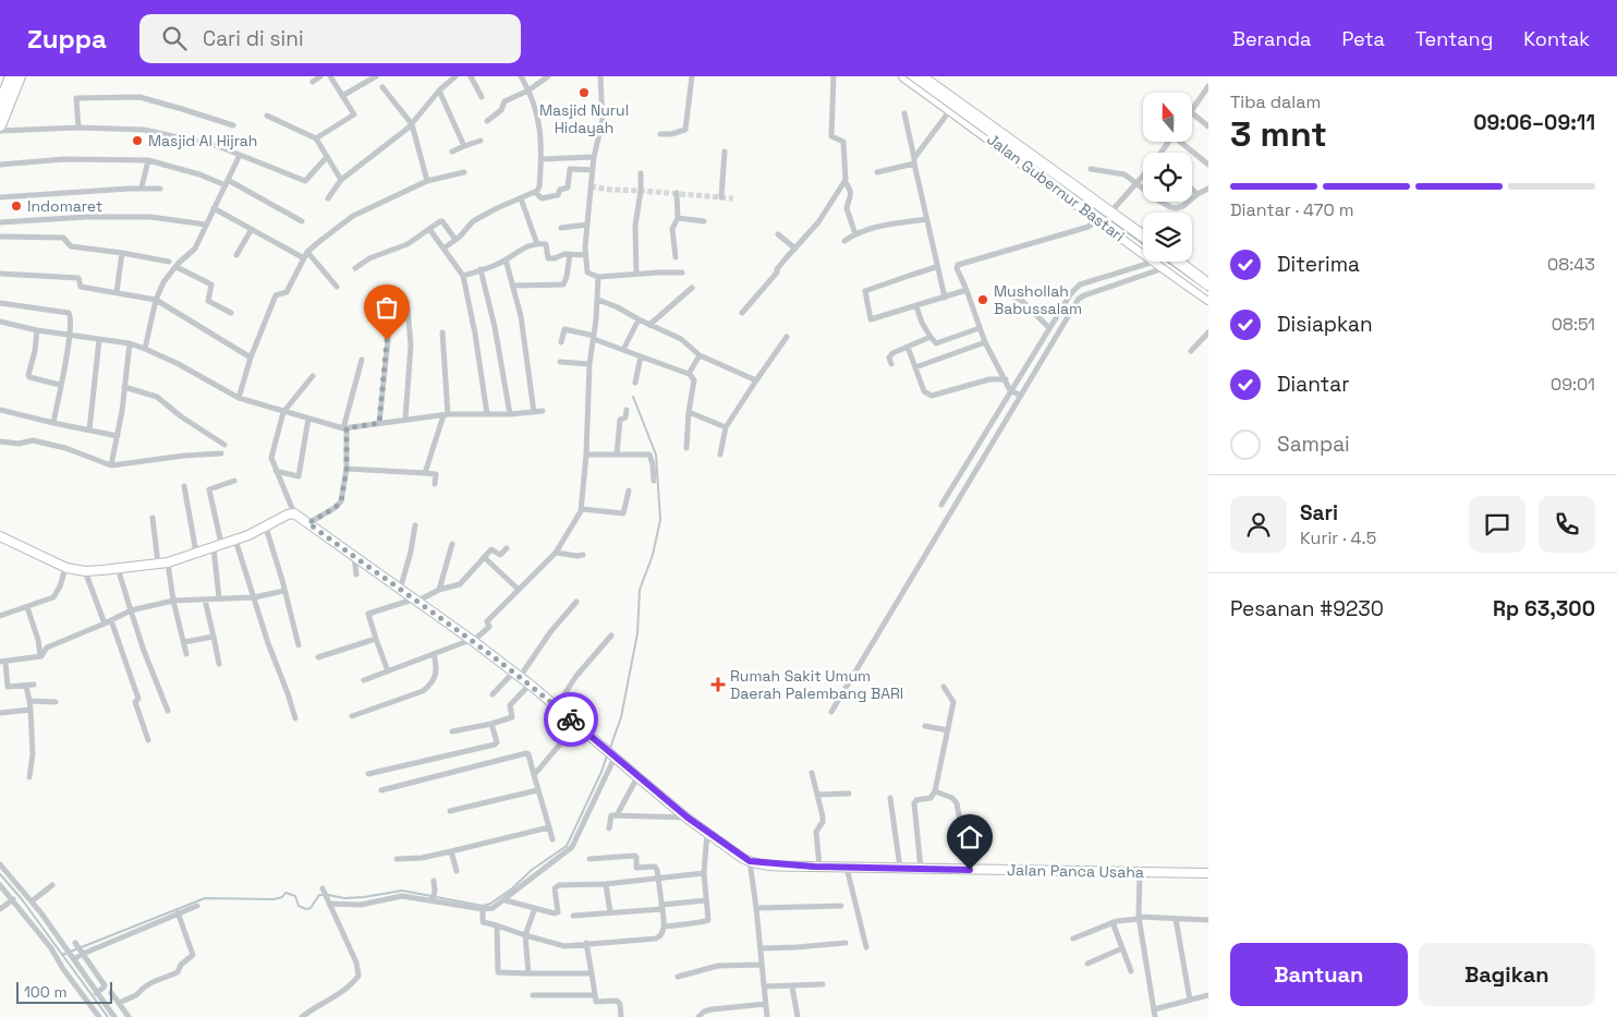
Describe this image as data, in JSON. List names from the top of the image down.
{
  "streets": {
    "highway": ["Jalan Gubernur Bastari"],
    "street": ["Jalan Panca Usaha"]
  },
  "places": {
    "other": [
      "Masjid Nurul Hidayah",
      "Masjid Al Hijrah",
      "Indomaret",
      "Mushollah Babussalam"
    ],
    "health": ["Rumah Sakit Umum Daerah Palembang BARI"]
  },
  "scale_bar": "100 m",
  "north": "top",
  "page": {
    "header": "Zuppa",
    "search": "Cari di sini",
    "nav": [
      "Beranda",
      "Peta",
      "Tentang",
      "Kontak"
    ],
    "heading": ["3 mnt", "Tiba dalam", "09:06–09:11"],
    "panel": [
      "Sari",
      "Kurir · 4.5",
      "Pesanan #9230",
      "Rp 63,300"
    ],
    "bar": "Diantar · 470 m",
    "list": [
      ["Diterima", "08:43"],
      ["Disiapkan", "08:51"],
      ["Diantar", "09:01"],
      "Sampai"
    ],
    "buttons": ["Bantuan", "Bagikan"],
    "scale": "100 m"
  }
}
